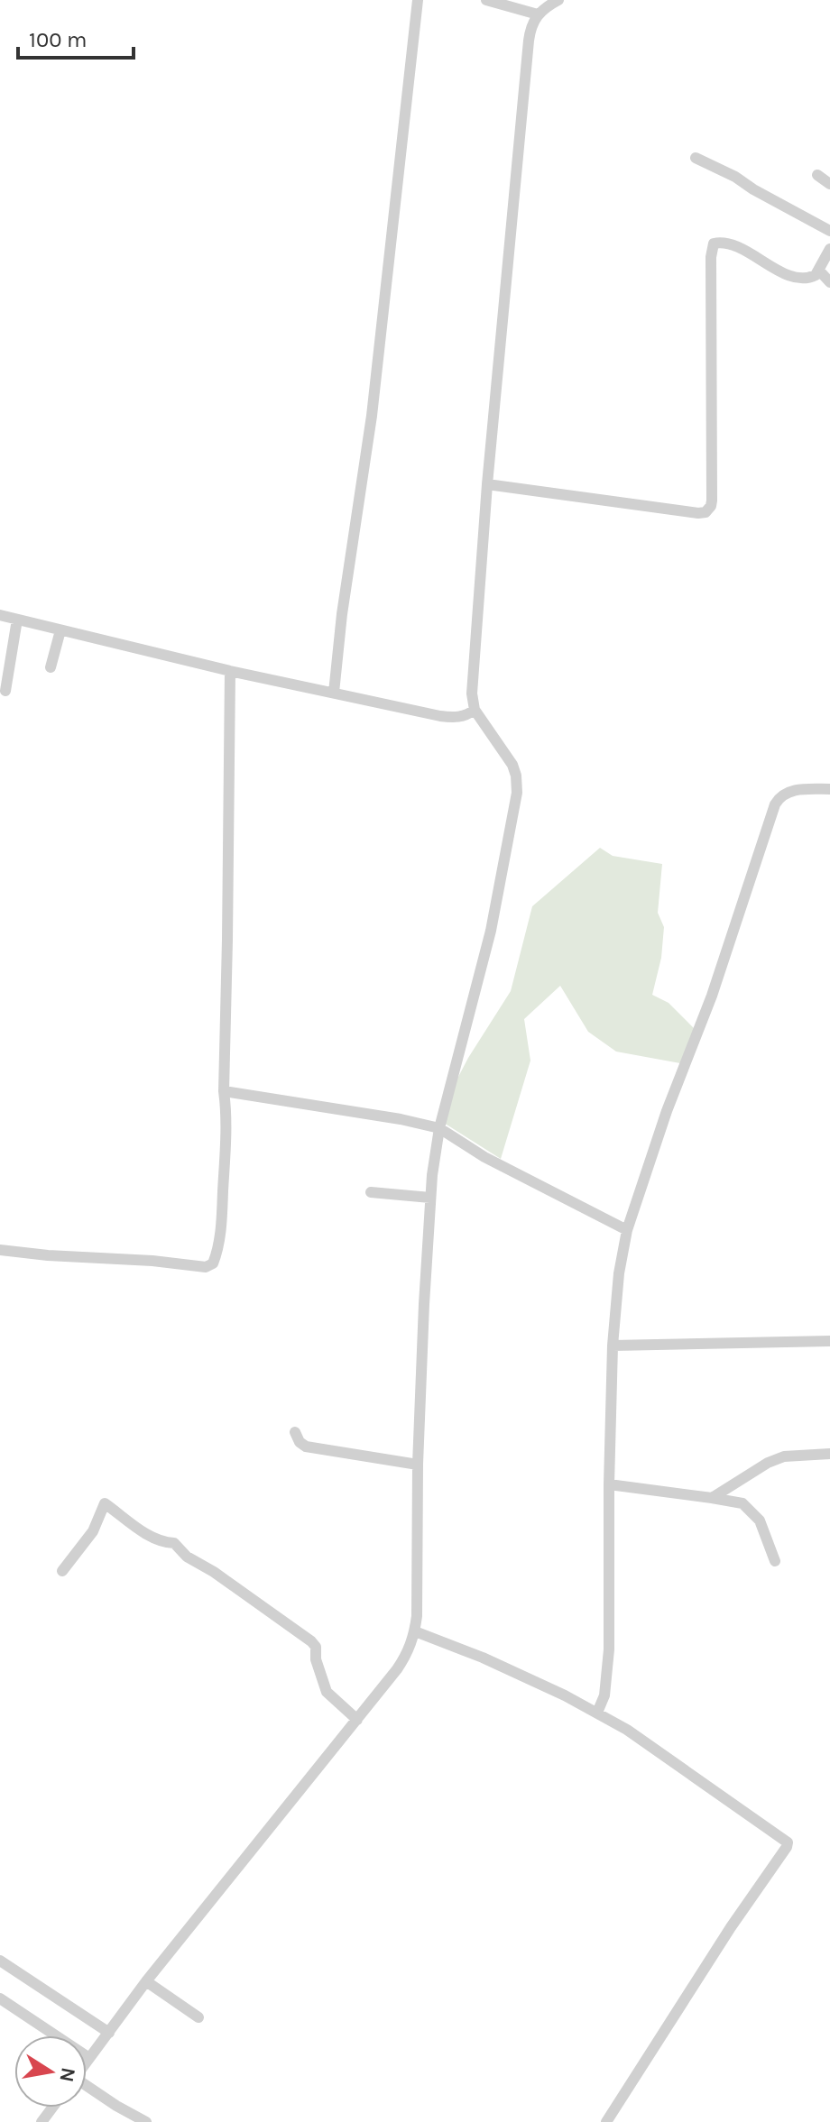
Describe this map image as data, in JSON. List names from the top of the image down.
{
  "scale_bar": "100 m",
  "north": "right"
}
